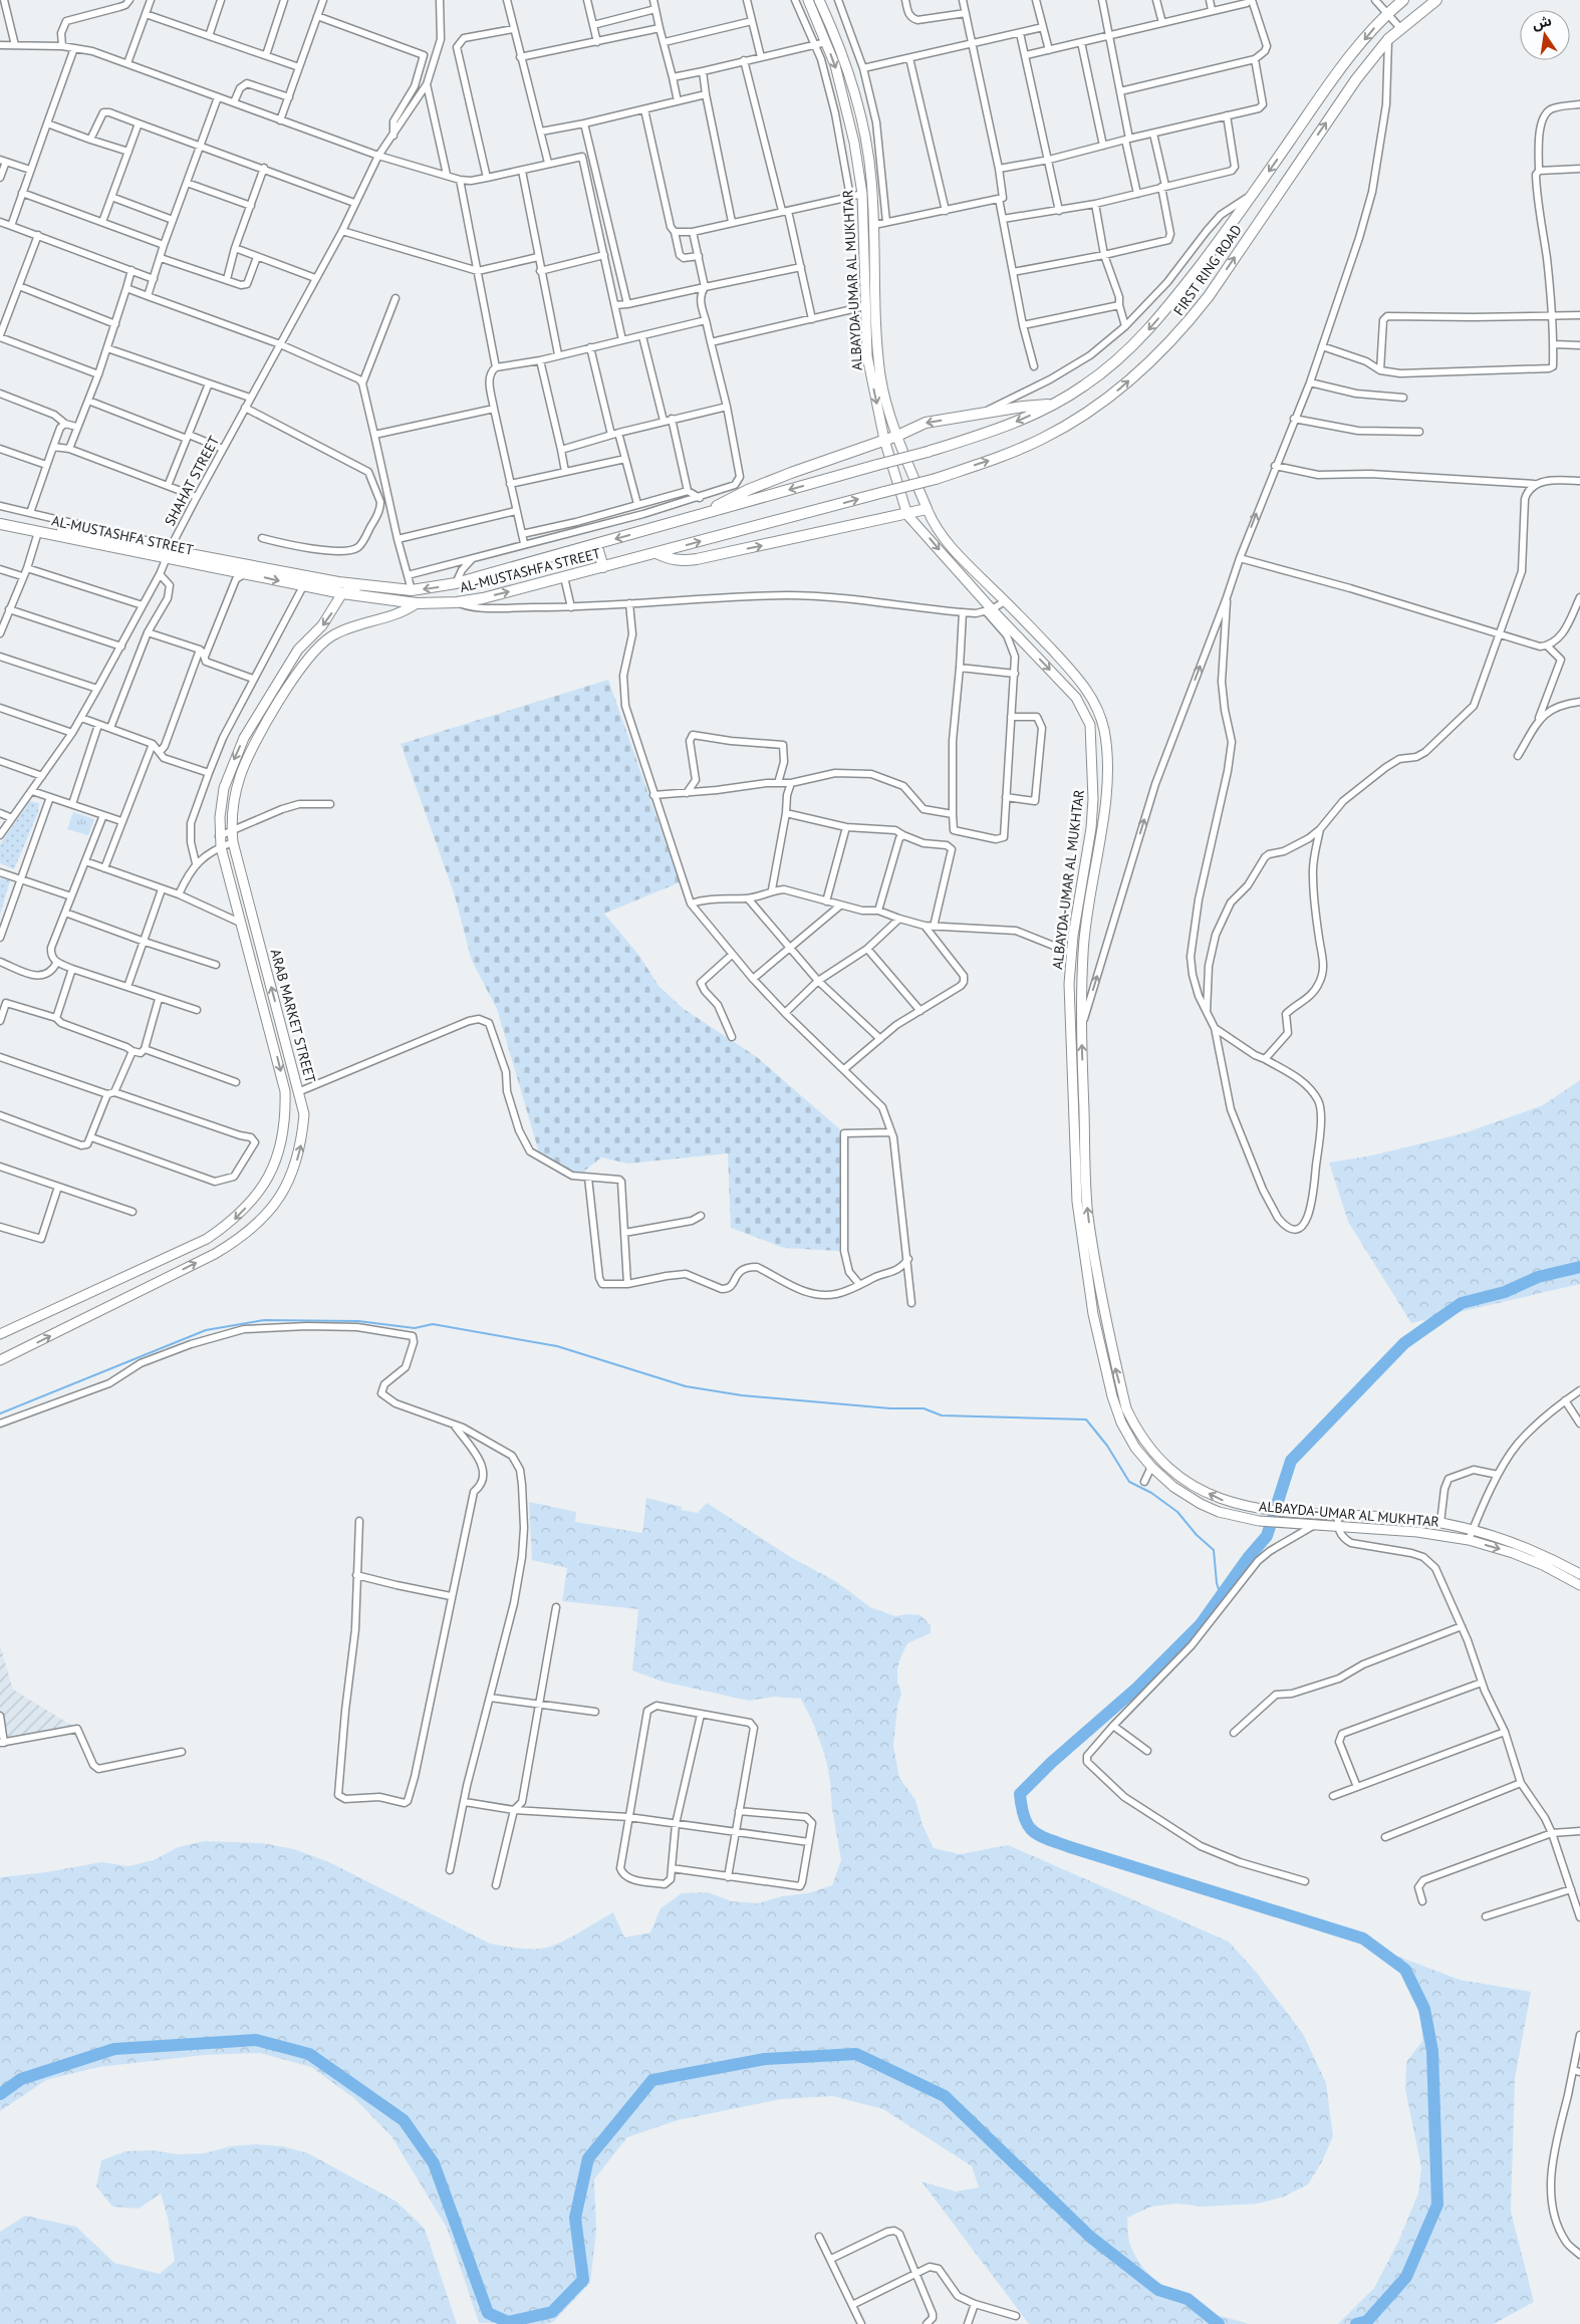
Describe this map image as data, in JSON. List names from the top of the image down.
{
  "streets": {
    "main road": [
      "FIRST RING ROAD",
      "ALBAYDA-UMAR AL MUKHTAR",
      "AL-MUSTASHFA STREET",
      "ARAB MARKET STREET"
    ],
    "street": ["SHAHAT STREET"]
  },
  "crossings": [
    ["FIRST RING ROAD", "AL-MUSTASHFA STREET"],
    ["SHAHAT STREET", "AL-MUSTASHFA STREET"],
    ["AL-MUSTASHFA STREET", "ARAB MARKET STREET"]
  ],
  "one_way": ["ARAB MARKET STREET"],
  "north": "top"
}
